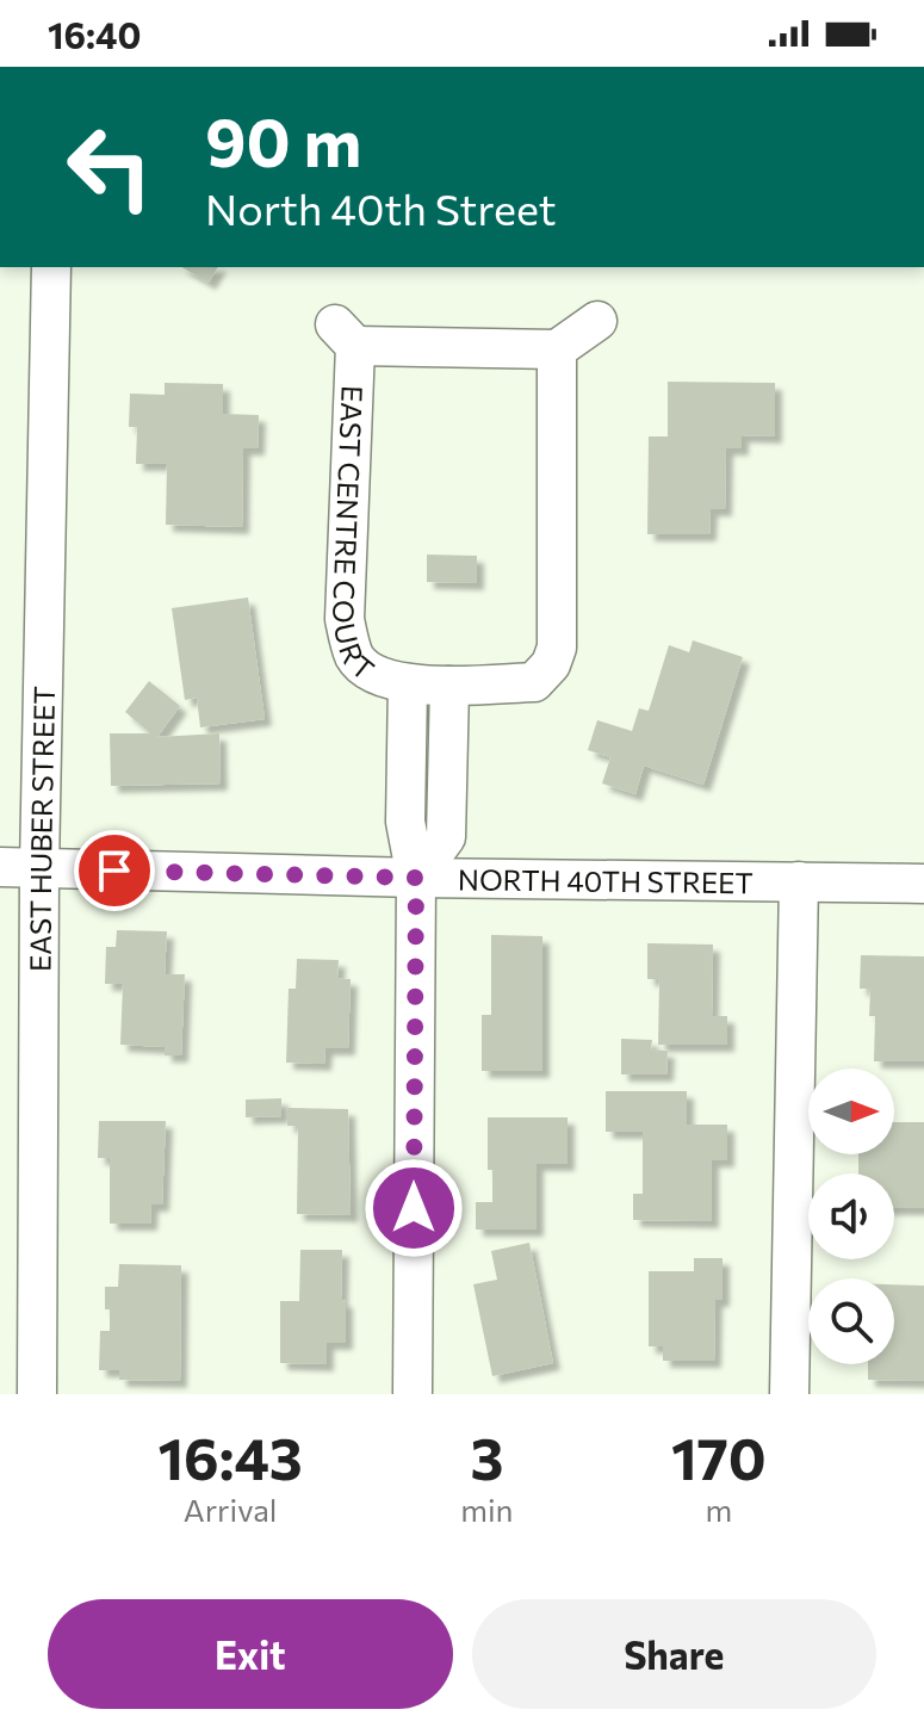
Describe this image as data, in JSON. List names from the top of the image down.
{
  "streets": {
    "street": ["EAST CENTRE COURT", "EAST HUBER STREET", "NORTH 40TH STREET"]
  },
  "crossings": [
    ["EAST CENTRE COURT", "NORTH 40TH STREET"],
    ["EAST HUBER STREET", "NORTH 40TH STREET"]
  ],
  "north": "right",
  "page": {
    "status": "16:40",
    "turn": ["90 m", "North 40th Street"],
    "eta": [
      "16:43",
      "Arrival",
      "3",
      "min",
      "170",
      "m"
    ],
    "buttons": ["Exit", "Share"]
  }
}
